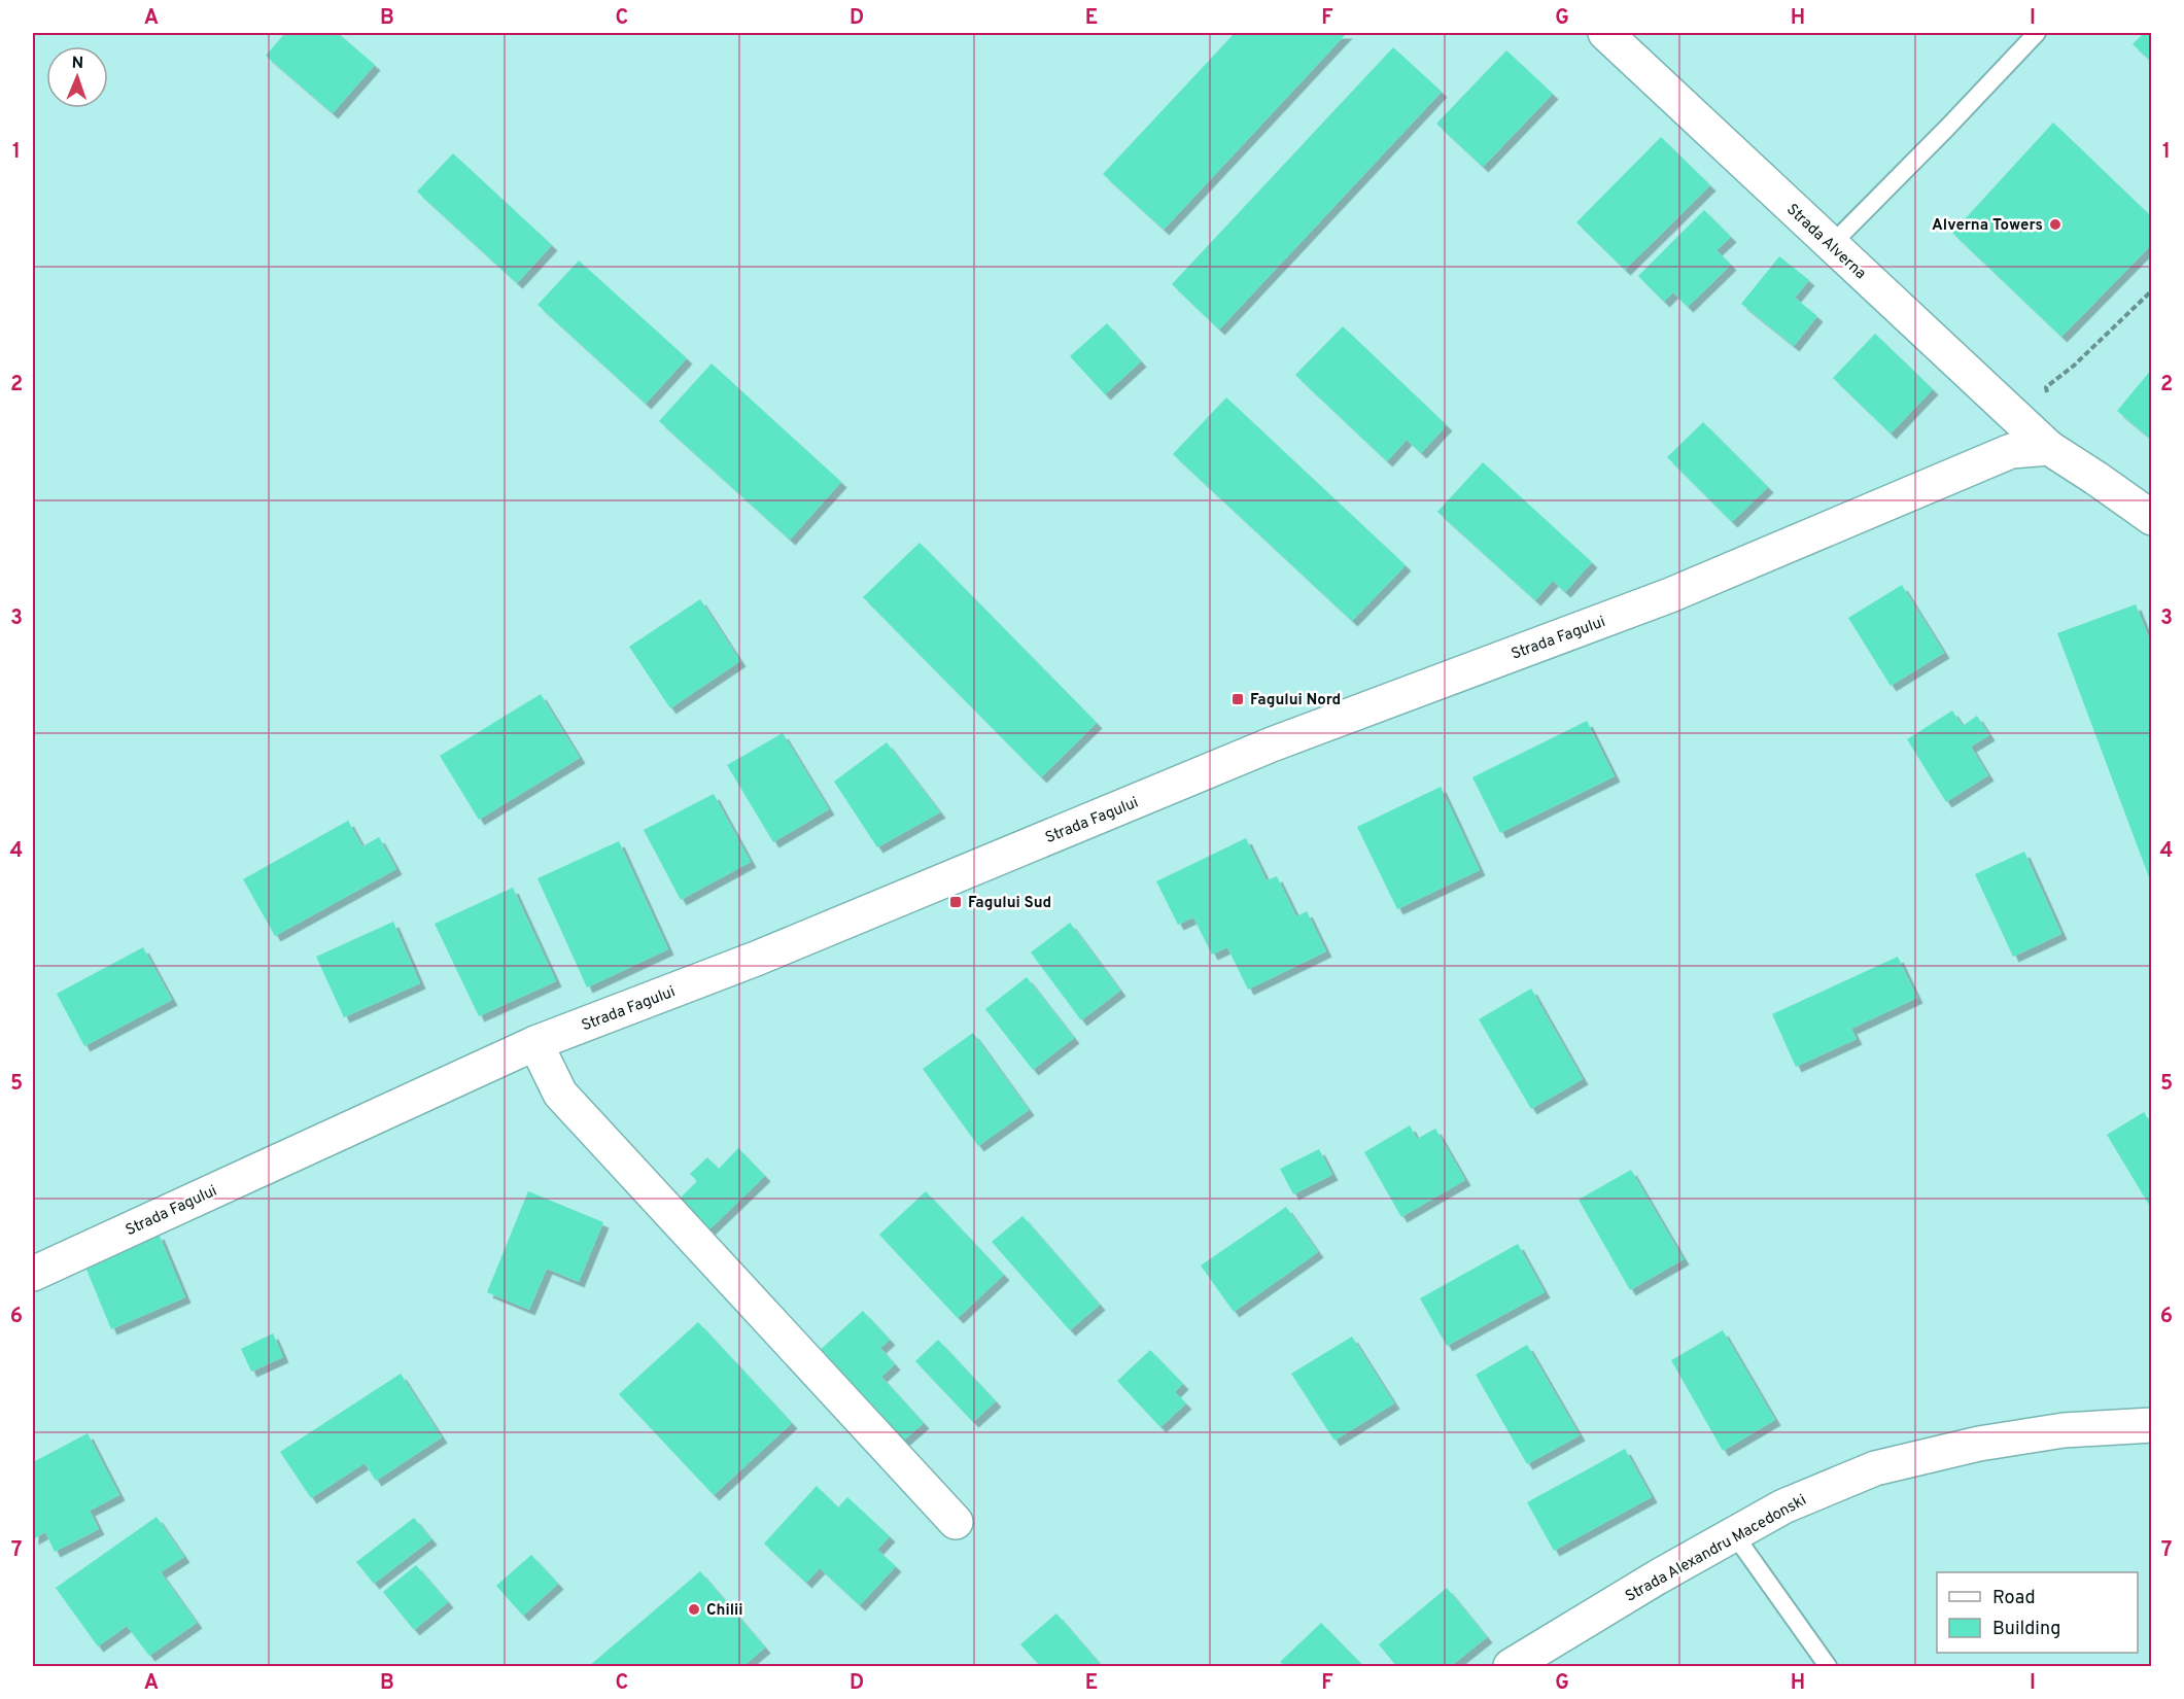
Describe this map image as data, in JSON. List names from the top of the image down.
{
  "streets": {
    "street": ["Strada Alverna", "Strada Fagului", "Strada Alexandru Macedonski"]
  },
  "crossings": [
    ["Strada Alverna", "Strada Fagului"]
  ],
  "places": {
    "other": ["Alverna Towers", "Chilii"],
    "transit": ["Fagului Nord", "Fagului Sud"]
  },
  "legend": ["Road", "Building"],
  "north": "top",
  "grid": {
    "columns": [
      "A",
      "B",
      "C",
      "D",
      "E",
      "F",
      "G",
      "H",
      "I"
    ],
    "rows": [
      "1",
      "2",
      "3",
      "4",
      "5",
      "6",
      "7"
    ]
  }
}
